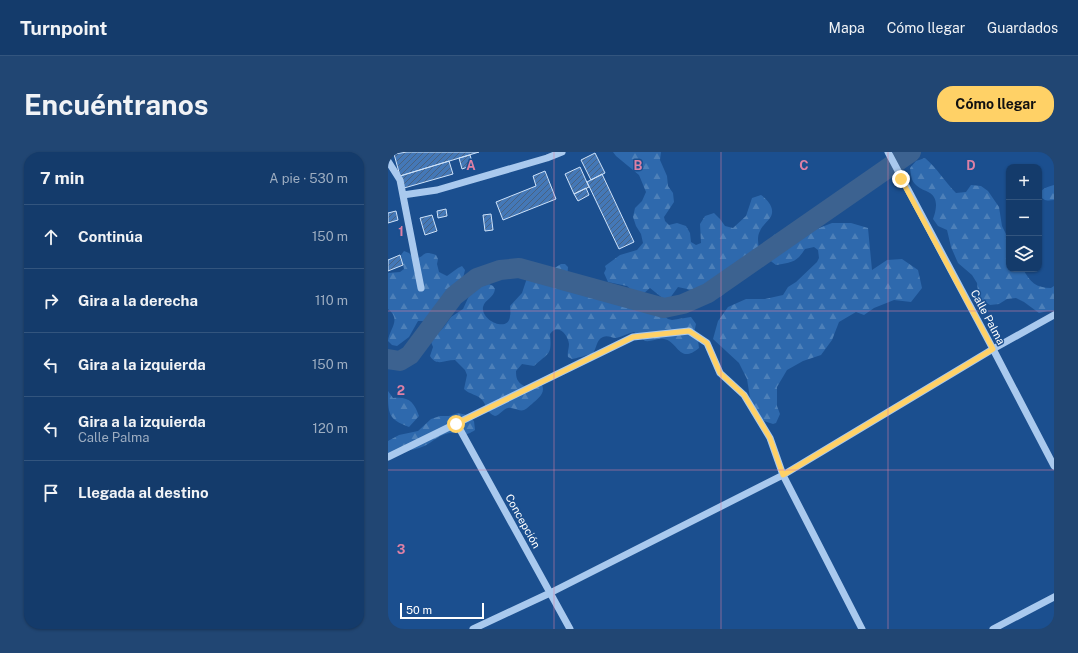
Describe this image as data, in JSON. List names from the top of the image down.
{
  "streets": {
    "street": ["Calle Palma", "Concepción"]
  },
  "scale_bar": "50 m",
  "page": {
    "header": "Turnpoint",
    "nav": ["Mapa", "Cómo llegar", "Guardados"],
    "buttons": "Cómo llegar",
    "title": "Encuéntranos",
    "heading": ["7 min", "A pie · 530 m"],
    "map_buttons": ["+", "−"],
    "list": [
      ["Continúa", "150 m"],
      ["Gira a la derecha", "110 m"],
      ["Gira a la izquierda", "150 m"],
      ["Gira a la izquierda", "Calle Palma", "120 m"],
      "Llegada al destino"
    ],
    "scale": "50 m"
  },
  "grid": {
    "columns": [
      "A",
      "B",
      "C",
      "D"
    ],
    "rows": ["1", "2", "3"]
  }
}
